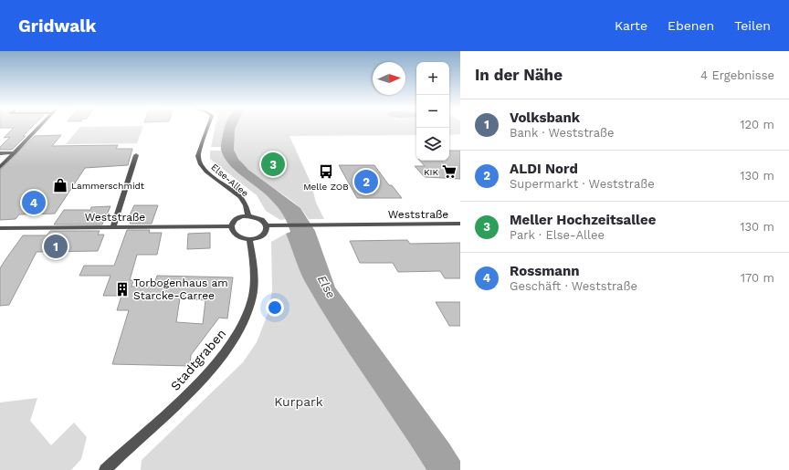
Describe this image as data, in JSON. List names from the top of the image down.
{
  "streets": {
    "street": ["Else-Allee", "Weststraße", "Stadtgraben"]
  },
  "crossings": [
    ["Else-Allee", "Weststraße"],
    ["Else-Allee", "Stadtgraben"],
    ["Weststraße", "Stadtgraben"]
  ],
  "water": ["Else"],
  "parks": ["Kurpark"],
  "places": {
    "bus stop": ["Melle ZOB"],
    "supermarket": ["KIK"],
    "shop": ["Lammerschmidt"],
    "building": ["Torbogenhaus am Starcke-Carree"]
  },
  "north": "right",
  "page": {
    "header": "Gridwalk",
    "nav": ["Karte", "Ebenen", "Teilen"],
    "heading": ["In der Nähe", "4 Ergebnisse"],
    "map_buttons": ["+", "−"],
    "list": [
      {
        "mark": "1",
        "name": "Volksbank",
        "note": "Bank · Weststraße",
        "value": "120 m"
      },
      {
        "mark": "2",
        "name": "ALDI Nord",
        "note": "Supermarkt · Weststraße",
        "value": "130 m"
      },
      {
        "mark": "3",
        "name": "Meller Hochzeitsallee",
        "note": "Park · Else-Allee",
        "value": "130 m"
      },
      {
        "mark": "4",
        "name": "Rossmann",
        "note": "Geschäft · Weststraße",
        "value": "170 m"
      }
    ],
    "pins": [
      "3",
      "2",
      "4",
      "1"
    ]
  }
}
